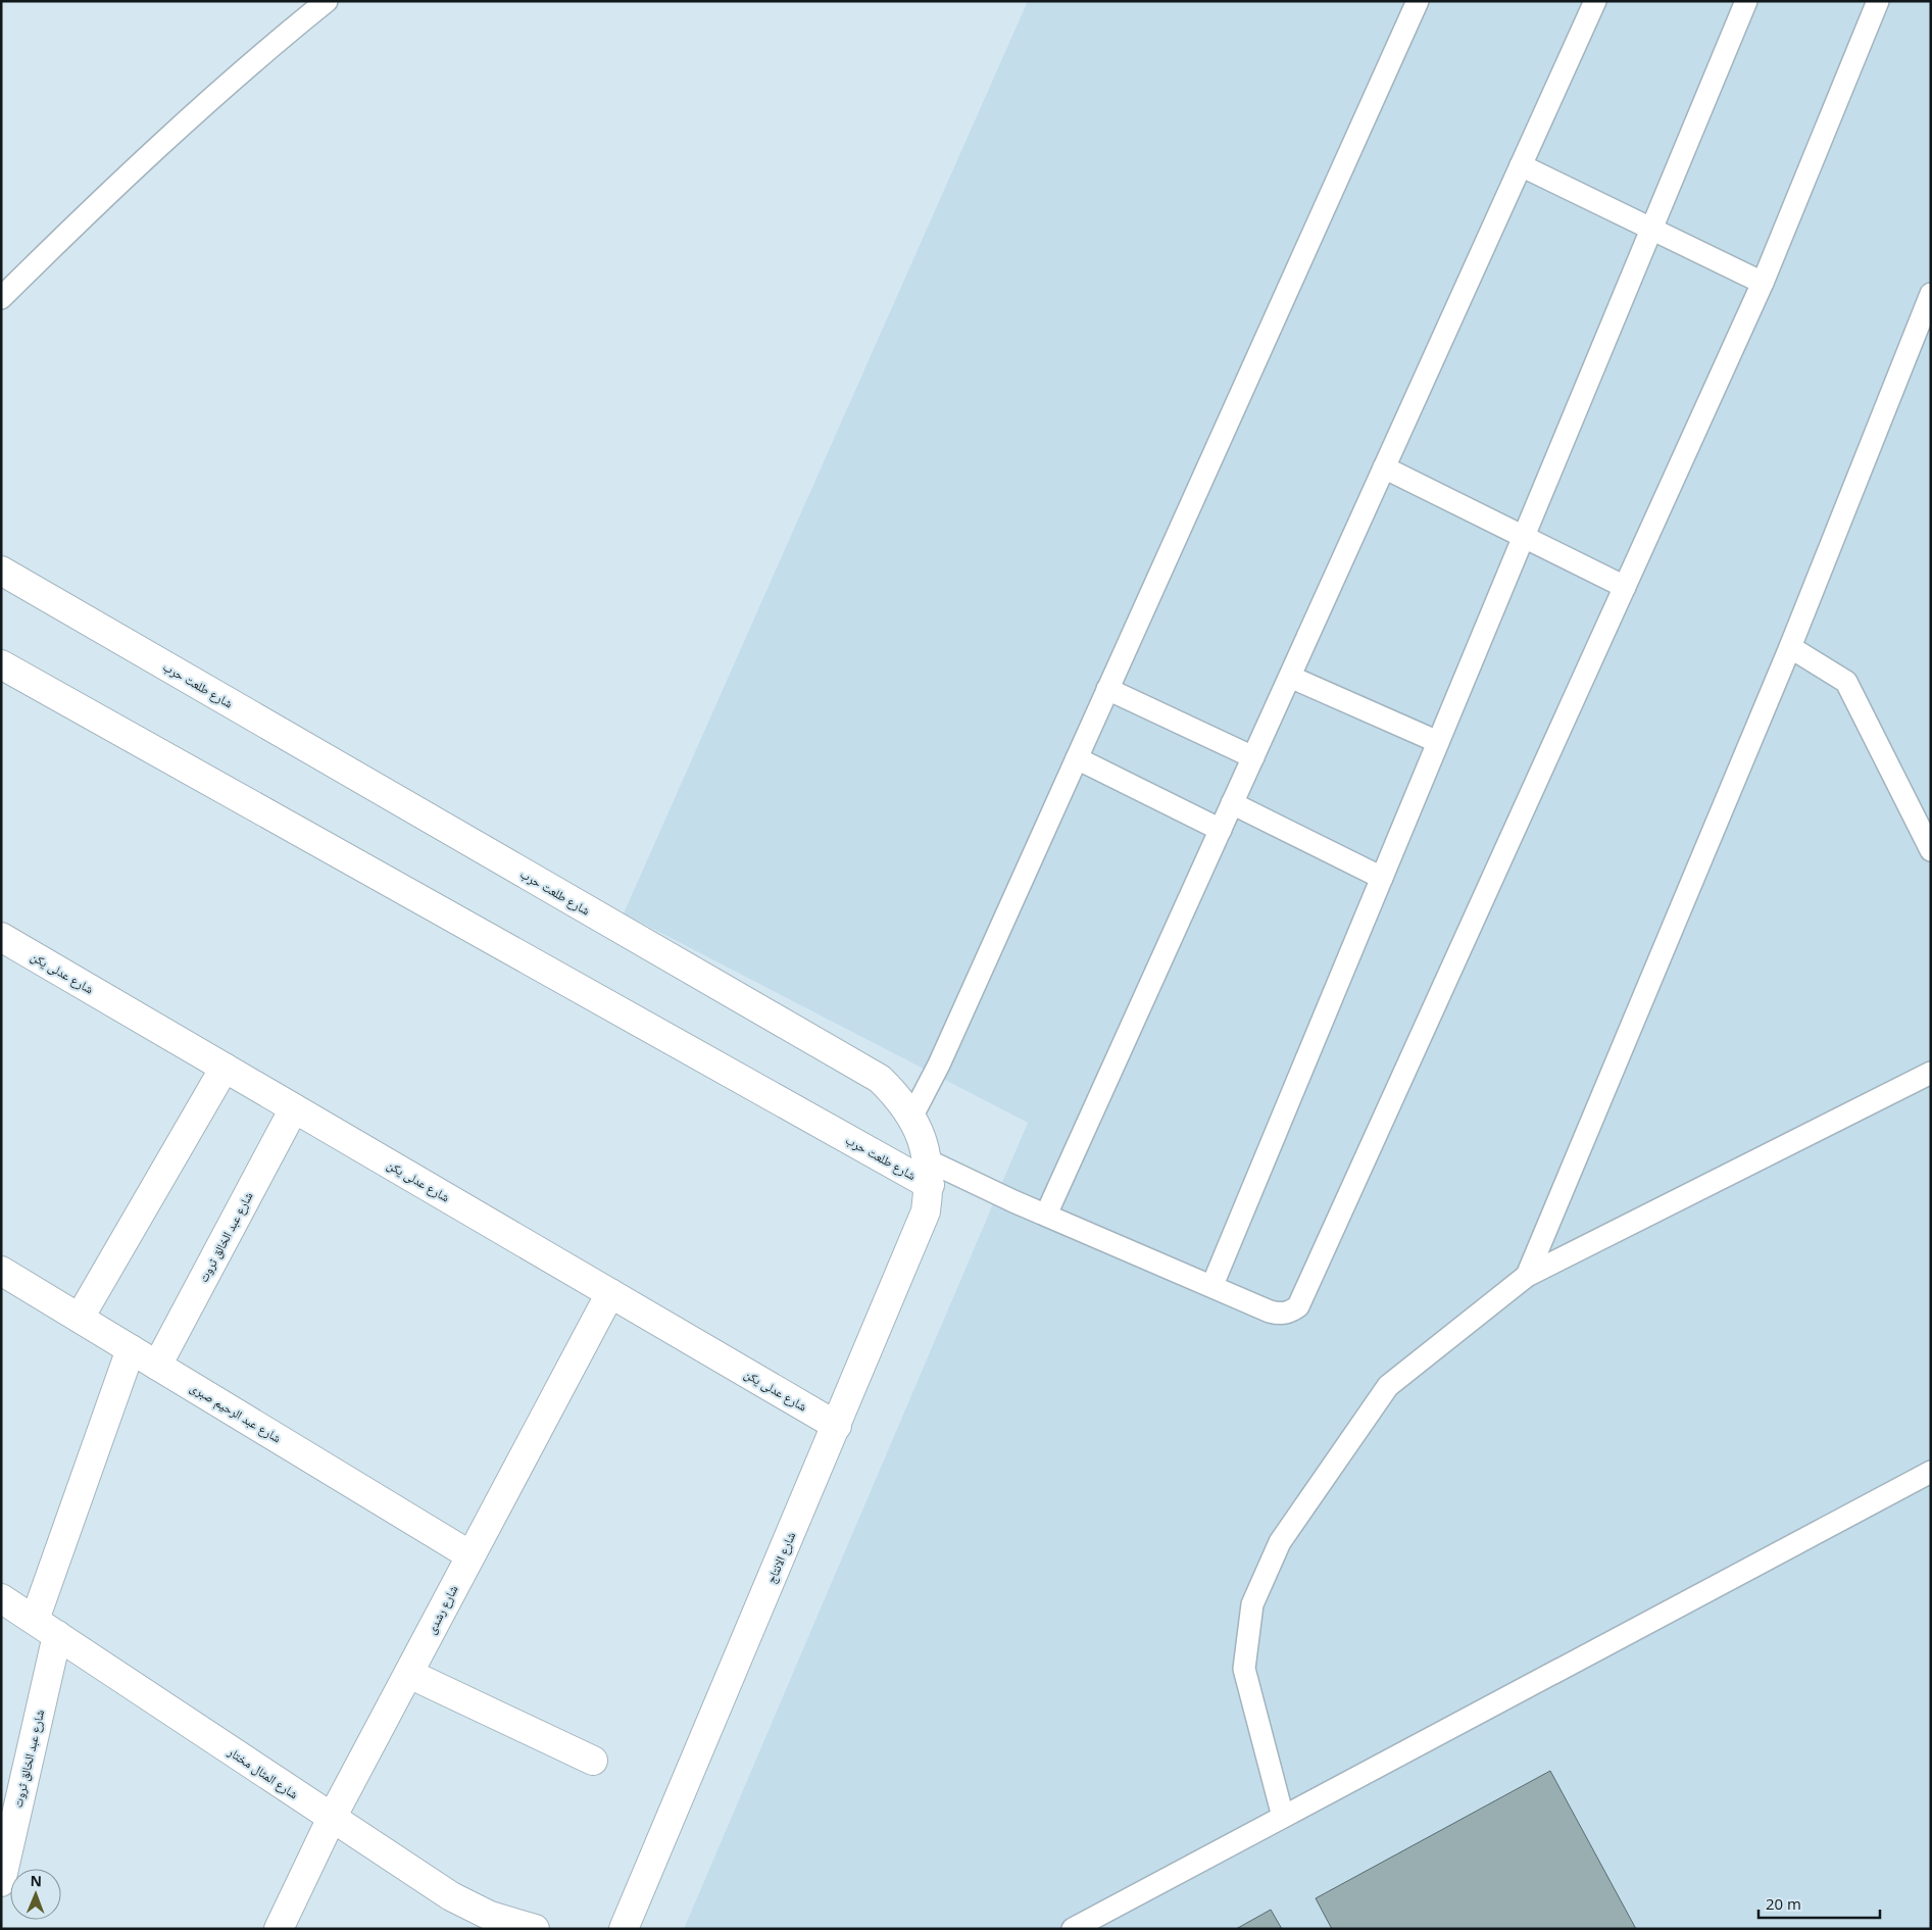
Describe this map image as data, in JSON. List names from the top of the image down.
{
  "streets": {
    "street": [
      "شارع طلعت حرب",
      "شارع عدلى يكن",
      "شارع عبد الخالق ثروت",
      "شارع عبد الرحيم صبرى",
      "شارع الانتاج",
      "شارع رشدى",
      "شارع المثال مختار"
    ]
  },
  "crossings": [
    ["شارع طلعت حرب", "شارع الانتاج"],
    ["شارع عدلى يكن", "شارع عبد الخالق ثروت"],
    ["شارع عدلى يكن", "شارع الانتاج"],
    ["شارع عدلى يكن", "شارع رشدى"],
    ["شارع عبد الخالق ثروت", "شارع عبد الرحيم صبرى"],
    ["شارع عبد الخالق ثروت", "شارع المثال مختار"],
    ["شارع عبد الرحيم صبرى", "شارع رشدى"],
    ["شارع رشدى", "شارع المثال مختار"]
  ],
  "scale_bar": "20 m",
  "north": "top"
}
